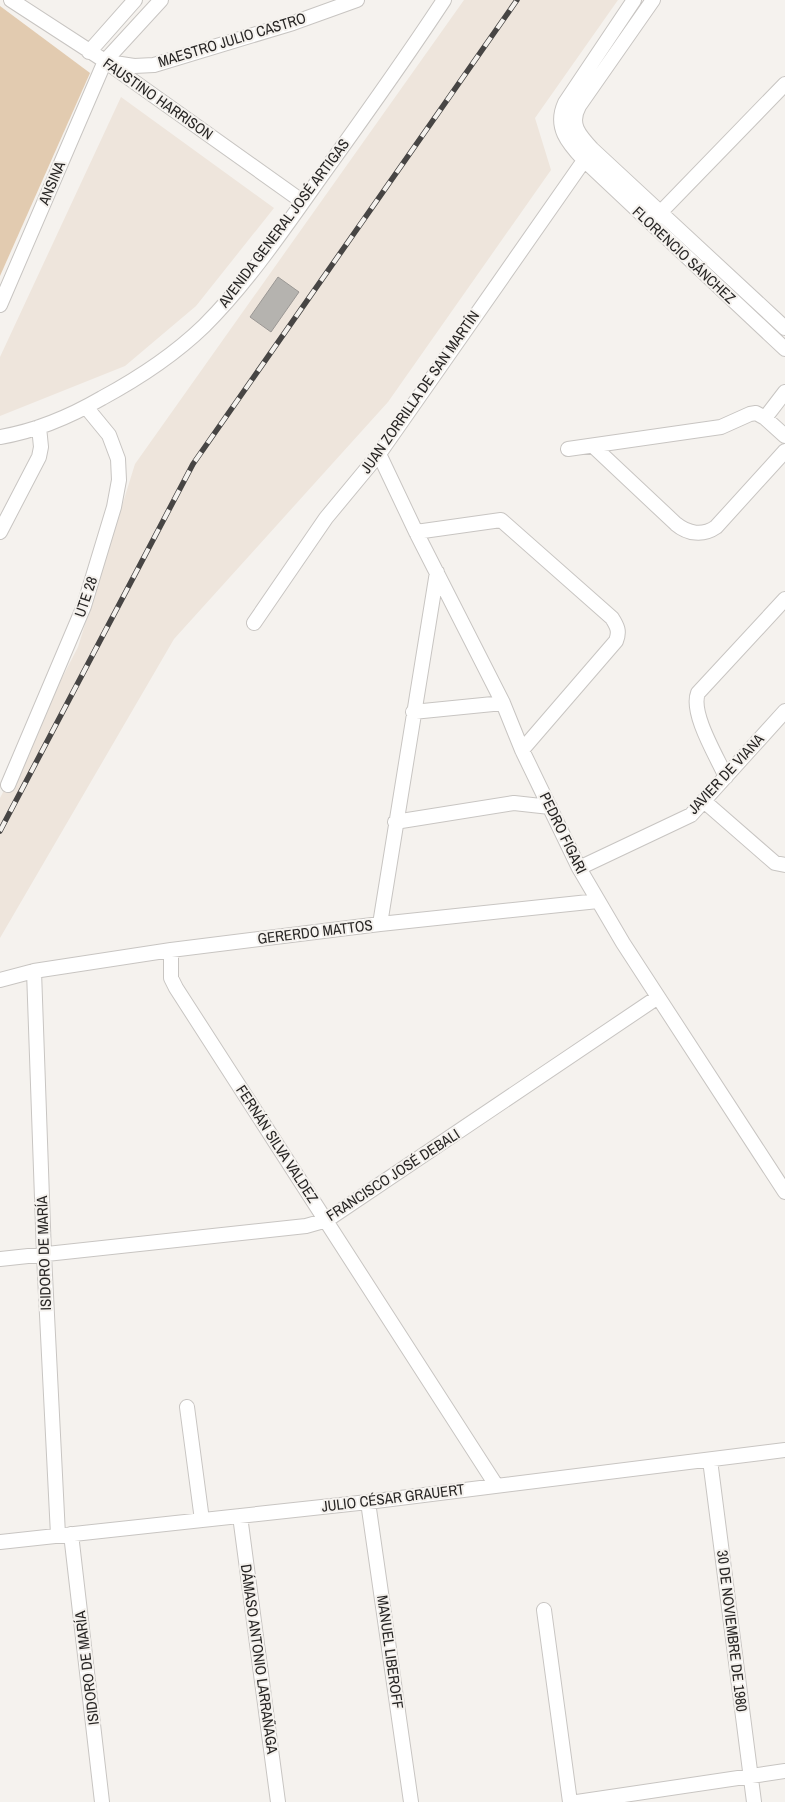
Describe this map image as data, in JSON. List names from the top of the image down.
{
  "streets": {
    "street": [
      "MAESTRO JULIO CASTRO",
      "FAUSTINO HARRISON",
      "ANSINA",
      "AVENIDA GENERAL JOSÉ ARTIGAS",
      "FLORENCIO SÁNCHEZ",
      "JUAN ZORRILLA DE SAN MARTÍN",
      "UTE 28",
      "JAVIER DE VIANA",
      "PEDRO FIGARI",
      "GERERDO MATTOS",
      "FERNÁN SILVA VALDEZ",
      "FRANCISCO JOSÉ DEBALI",
      "ISIDORO DE MARÍA",
      "JULIO CÉSAR GRAUERT",
      "30 DE NOVIEMBRE DE 1980",
      "MANUEL LIBEROFF",
      "DÁMASO ANTONIO LARRAÑAGA"
    ]
  },
  "crossings": [
    ["MAESTRO JULIO CASTRO", "FAUSTINO HARRISON"],
    ["MAESTRO JULIO CASTRO", "ANSINA"],
    ["FAUSTINO HARRISON", "ANSINA"],
    ["FAUSTINO HARRISON", "AVENIDA GENERAL JOSÉ ARTIGAS"],
    ["AVENIDA GENERAL JOSÉ ARTIGAS", "UTE 28"],
    ["FLORENCIO SÁNCHEZ", "JUAN ZORRILLA DE SAN MARTÍN"],
    ["JUAN ZORRILLA DE SAN MARTÍN", "PEDRO FIGARI"],
    ["JAVIER DE VIANA", "PEDRO FIGARI"],
    ["PEDRO FIGARI", "GERERDO MATTOS"],
    ["PEDRO FIGARI", "FRANCISCO JOSÉ DEBALI"],
    ["GERERDO MATTOS", "FERNÁN SILVA VALDEZ"],
    ["GERERDO MATTOS", "ISIDORO DE MARÍA"],
    ["FERNÁN SILVA VALDEZ", "FRANCISCO JOSÉ DEBALI"],
    ["FERNÁN SILVA VALDEZ", "JULIO CÉSAR GRAUERT"],
    ["FRANCISCO JOSÉ DEBALI", "ISIDORO DE MARÍA"],
    ["ISIDORO DE MARÍA", "JULIO CÉSAR GRAUERT"],
    ["JULIO CÉSAR GRAUERT", "30 DE NOVIEMBRE DE 1980"],
    ["JULIO CÉSAR GRAUERT", "MANUEL LIBEROFF"],
    ["JULIO CÉSAR GRAUERT", "DÁMASO ANTONIO LARRAÑAGA"]
  ]
}
